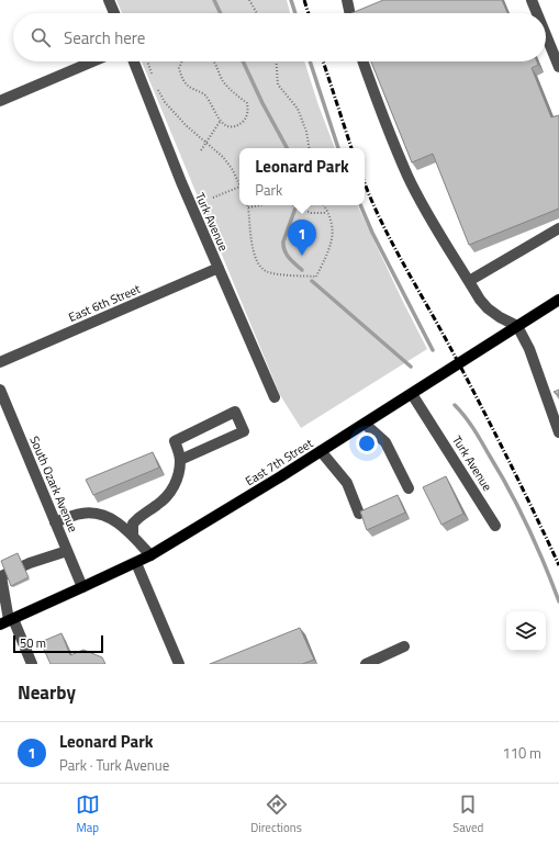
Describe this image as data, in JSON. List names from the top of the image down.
{
  "streets": {
    "main road": ["East 7th Street"],
    "street": ["Turk Avenue", "East 6th Street", "South Ozark Avenue"]
  },
  "crossings": [
    ["Turk Avenue", "East 6th Street"],
    ["Turk Avenue", "East 7th Street"],
    ["East 7th Street", "South Ozark Avenue"]
  ],
  "scale_bar": "50 m",
  "page": {
    "search": "Search here",
    "popup": ["Leonard Park", "Park"],
    "pins": "1",
    "scale": "50 m",
    "heading": "Nearby",
    "list": [
      {
        "mark": "1",
        "name": "Leonard Park",
        "note": "Park · Turk Avenue",
        "value": "110 m"
      }
    ],
    "nav": ["Map", "Directions", "Saved"]
  }
}
